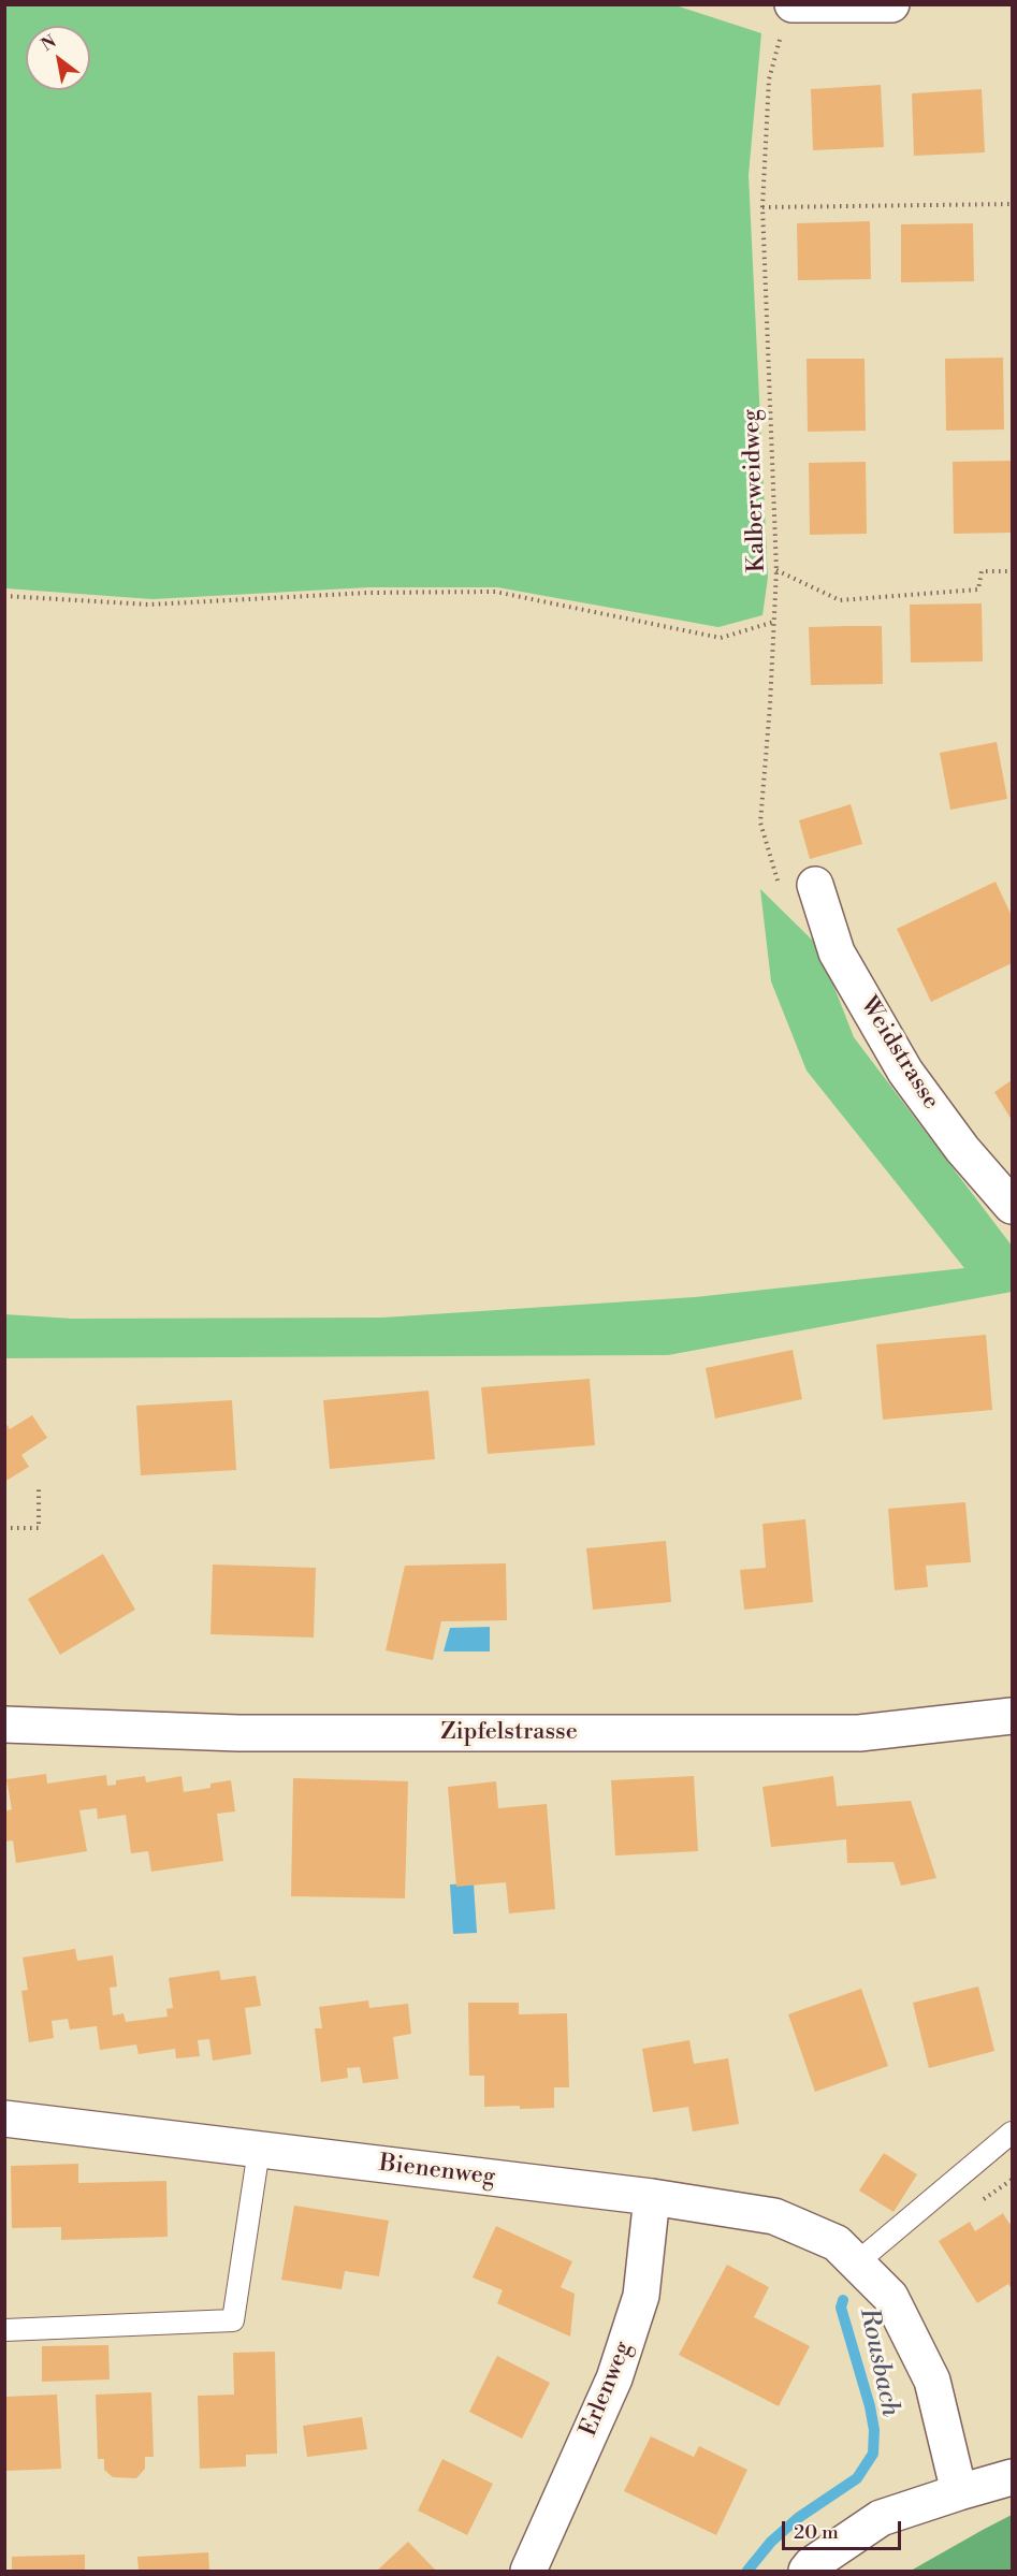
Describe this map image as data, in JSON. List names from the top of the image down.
{
  "streets": {
    "street": [
      "Weidstrasse",
      "Zipfelstrasse",
      "Bienenweg",
      "Erlenweg"
    ],
    "path": ["Kalberweidweg"]
  },
  "crossings": [
    ["Kalberweidweg", "Weidstrasse"],
    ["Bienenweg", "Erlenweg"]
  ],
  "water": ["Rousbach"],
  "scale_bar": "20 m",
  "north": "top left"
}
